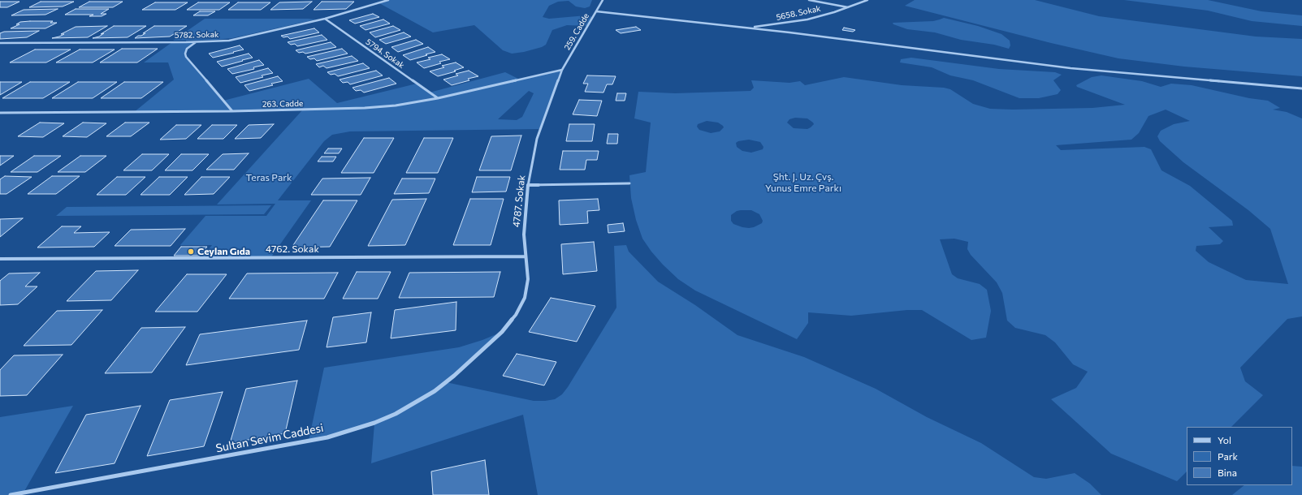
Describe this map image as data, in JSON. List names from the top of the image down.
{
  "streets": {
    "street": [
      "5658. Sokak",
      "259. Cadde",
      "5782. Sokak",
      "5794. Sokak",
      "263. Cadde",
      "4787. Sokak",
      "4762. Sokak",
      "Sultan Sevim Caddesi"
    ]
  },
  "crossings": [
    ["259. Cadde", "263. Cadde"],
    ["259. Cadde", "4787. Sokak"],
    ["5782. Sokak", "5794. Sokak"],
    ["5794. Sokak", "263. Cadde"],
    ["263. Cadde", "4787. Sokak"],
    ["4787. Sokak", "4762. Sokak"],
    ["4787. Sokak", "Sultan Sevim Caddesi"]
  ],
  "parks": ["Şht. J. Uz. Çvş. Yunus Emre Parkı", "Teras Park"],
  "places": ["Ceylan Gıda"],
  "legend": ["Yol", "Park", "Bina"]
}
